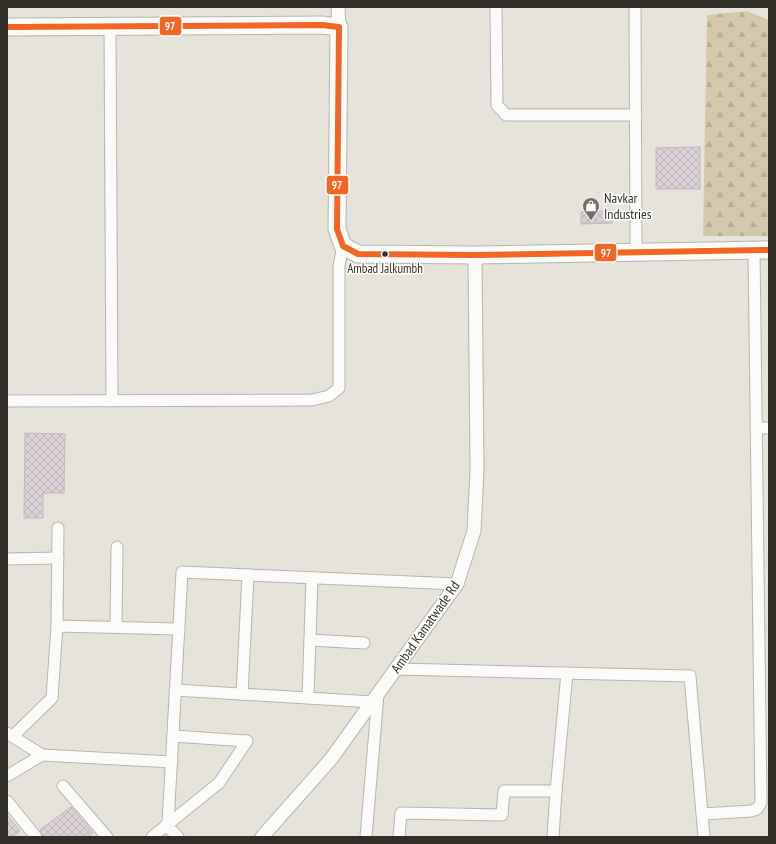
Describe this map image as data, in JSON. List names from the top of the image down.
{
  "streets": {
    "street": ["Ambad Kamatwade Rd"]
  },
  "places": {
    "shop": ["Navkar Industries"],
    "other": ["Ambad Jalkumbh"]
  },
  "lines": ["transit line 97"]
}
